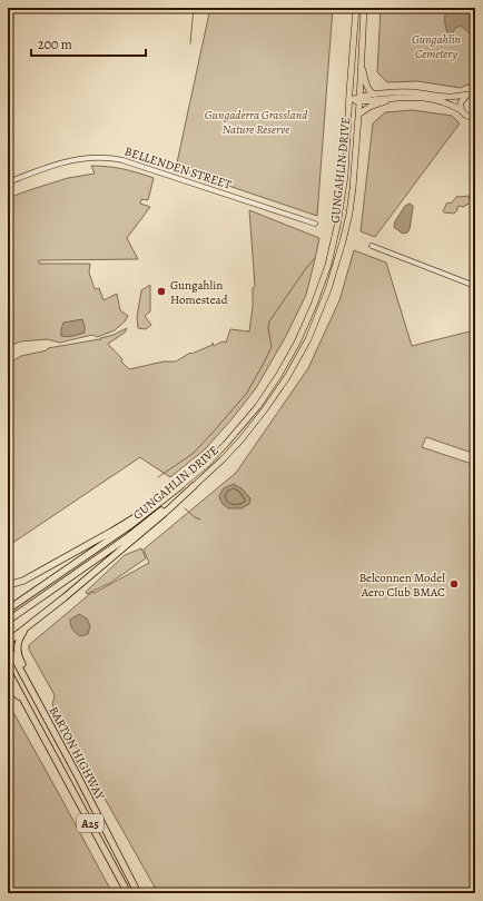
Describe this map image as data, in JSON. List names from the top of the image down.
{
  "streets": {
    "highway": ["GUNGAHLIN DRIVE", "BARTON HIGHWAY", "A25"],
    "street": ["BELLENDEN STREET"]
  },
  "parks": ["Gungahlin Cemetery", "Gungaderra Grassland Nature Reserve"],
  "places": ["Gungahlin Homestead", "Belconnen Model Aero Club BMAC"],
  "scale_bar": "200 m"
}
